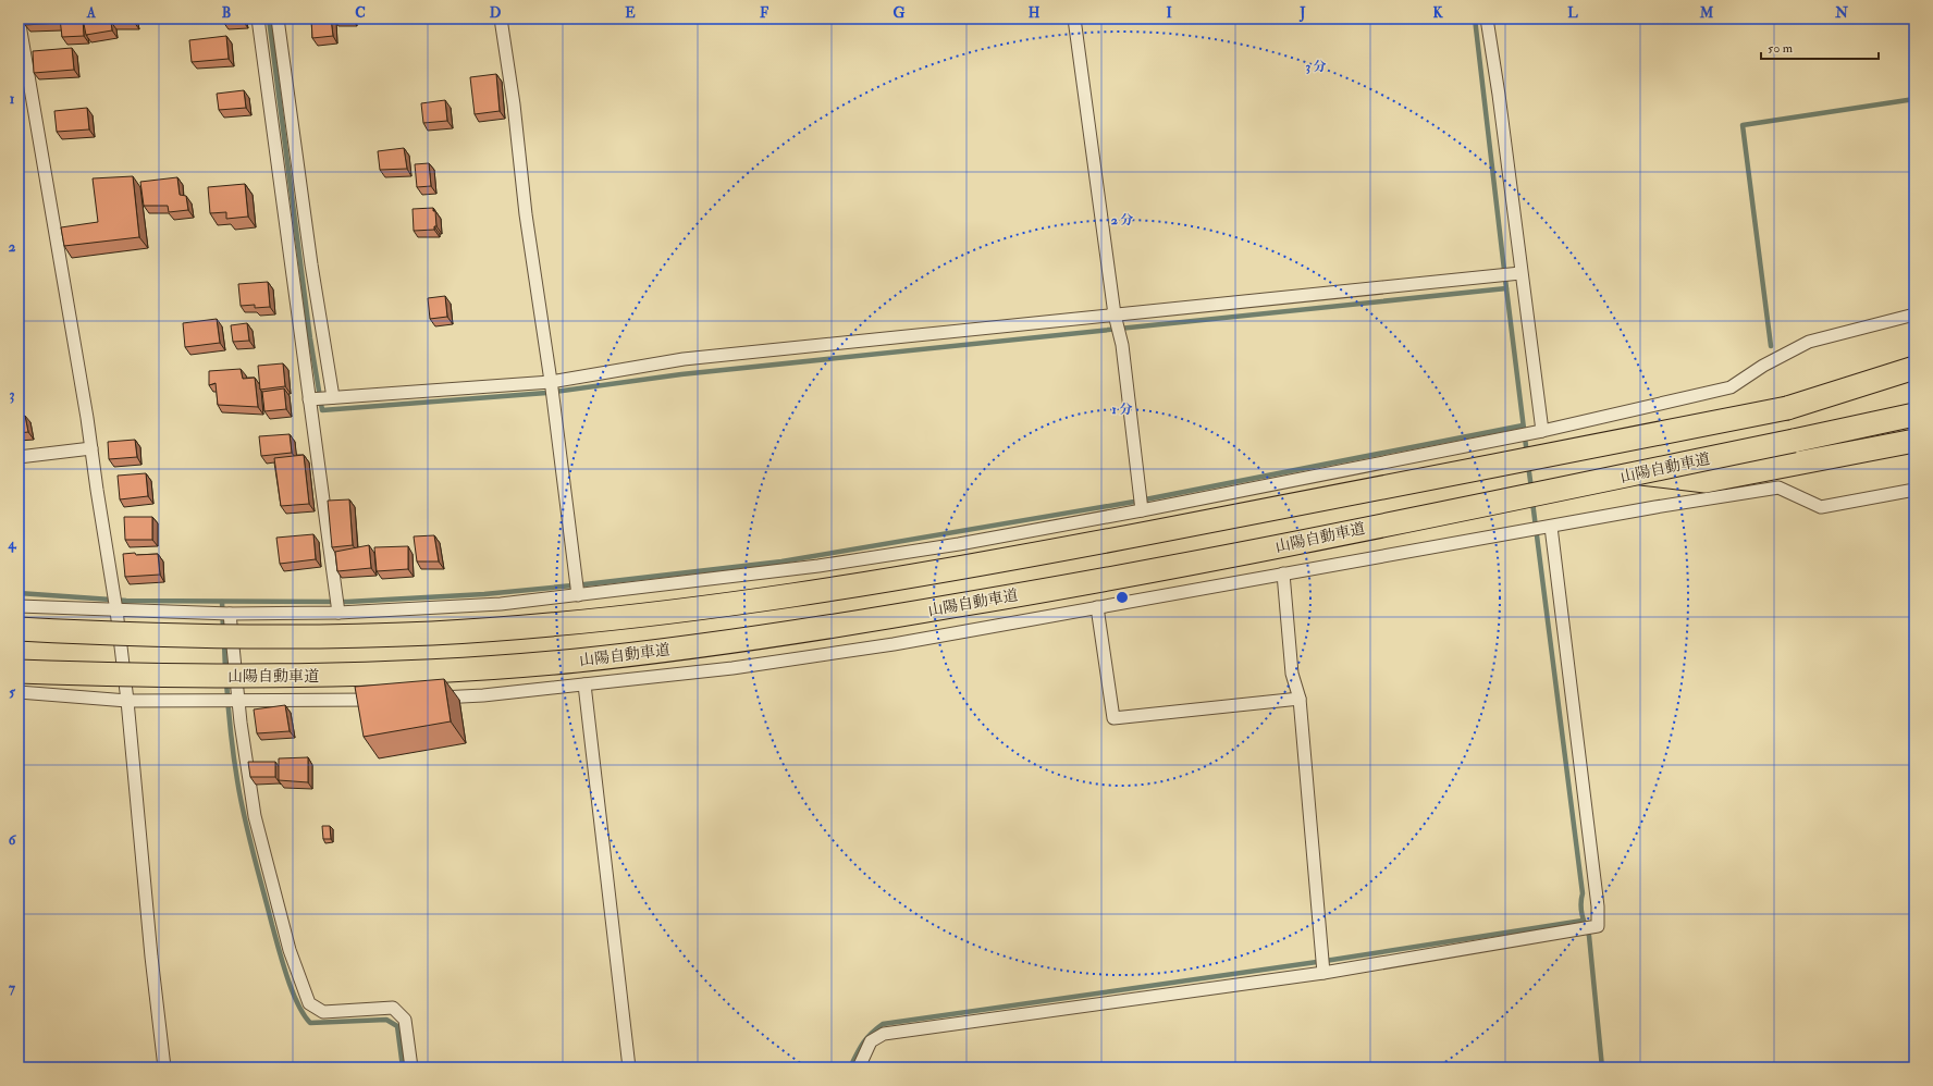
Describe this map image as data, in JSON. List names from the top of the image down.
{
  "streets": {
    "highway": ["山陽自動車道"]
  },
  "scale_bar": "50 m",
  "grid": {
    "columns": [
      "A",
      "B",
      "C",
      "D",
      "E",
      "F",
      "G",
      "H",
      "I",
      "J",
      "K",
      "L",
      "M",
      "N"
    ],
    "rows": [
      "1",
      "2",
      "3",
      "4",
      "5",
      "6",
      "7"
    ]
  },
  "rings": ["3 分", "2 分", "1 分"]
}
